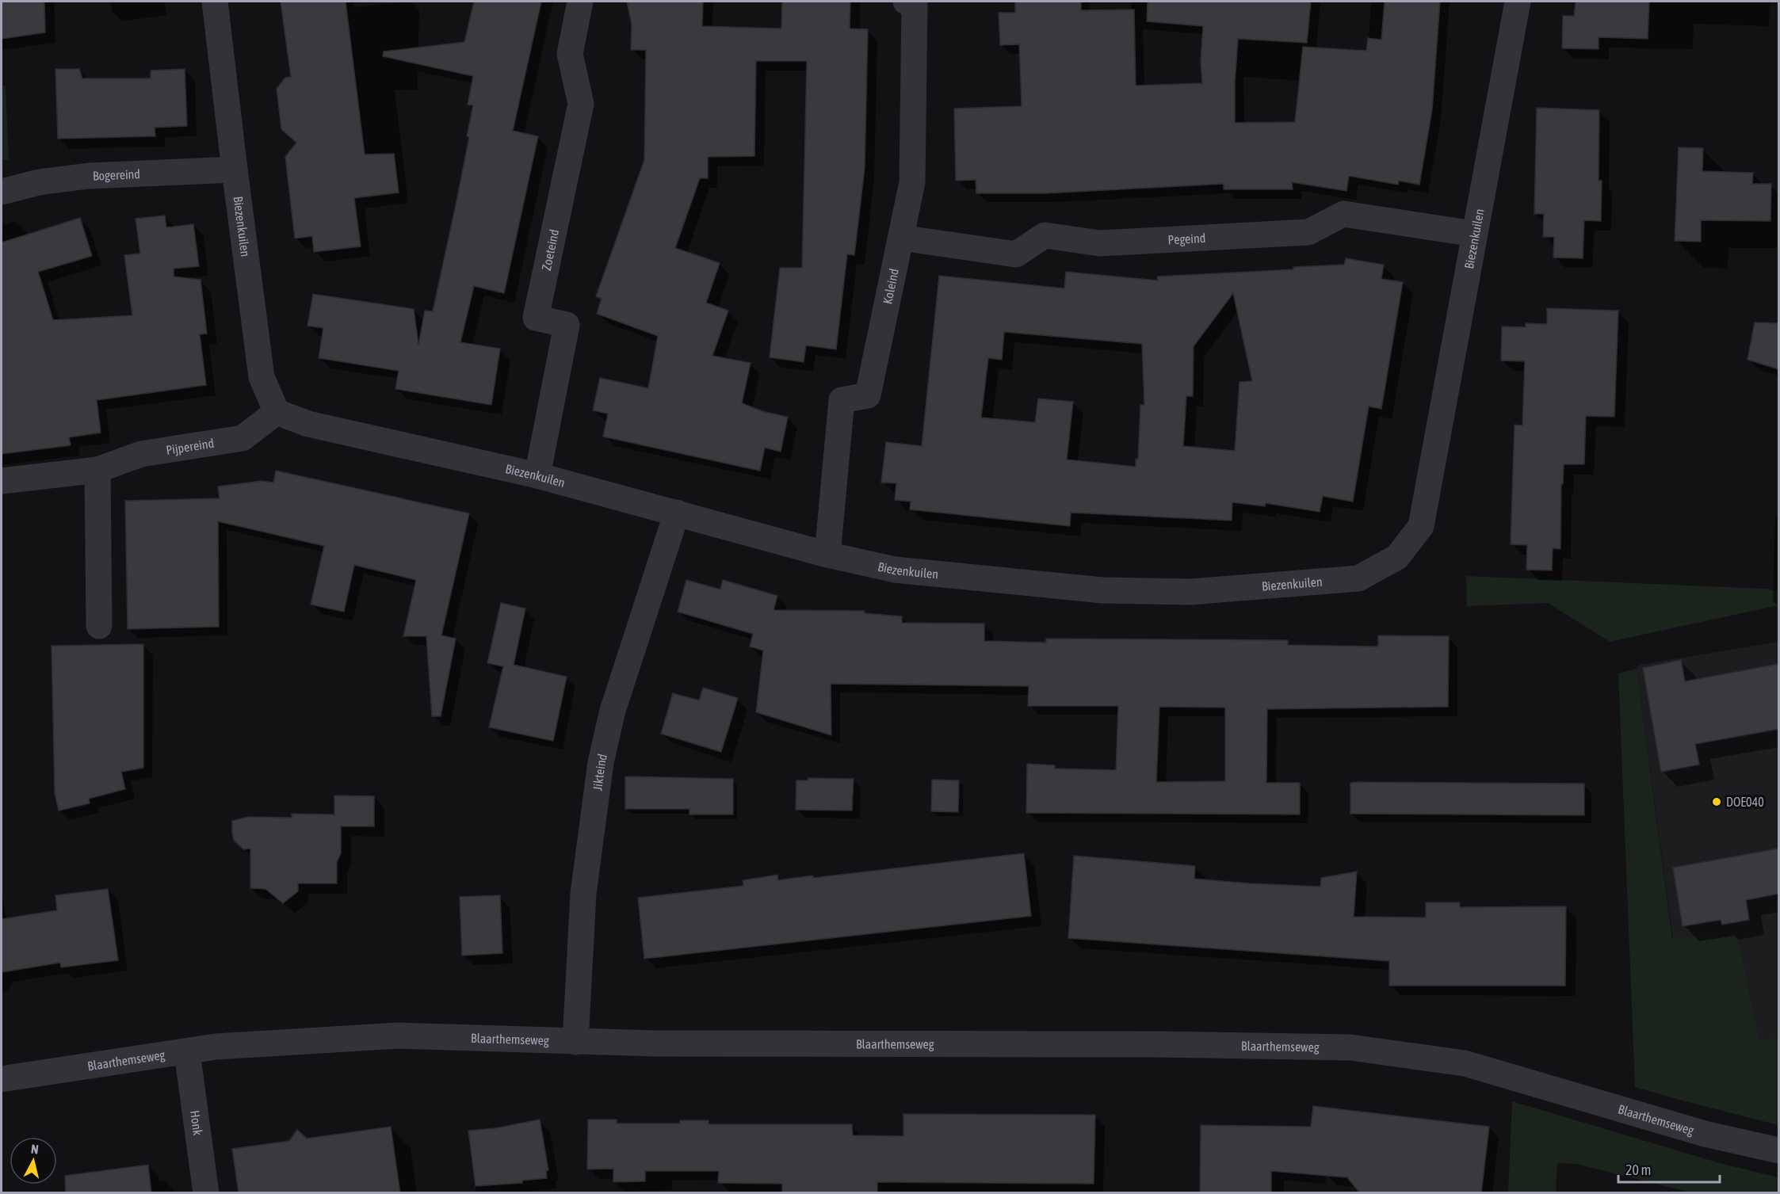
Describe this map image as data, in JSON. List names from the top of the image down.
{
  "streets": {
    "street": [
      "Bogereind",
      "Biezenkuilen",
      "Pegeind",
      "Zoeteind",
      "Koleind",
      "Pijpereind",
      "Jikteind",
      "Blaarthemseweg",
      "Honk"
    ]
  },
  "crossings": [
    ["Bogereind", "Biezenkuilen"],
    ["Biezenkuilen", "Pegeind"],
    ["Biezenkuilen", "Zoeteind"],
    ["Biezenkuilen", "Koleind"],
    ["Biezenkuilen", "Pijpereind"],
    ["Biezenkuilen", "Jikteind"],
    ["Pegeind", "Koleind"],
    ["Jikteind", "Blaarthemseweg"],
    ["Blaarthemseweg", "Honk"]
  ],
  "places": ["DOE040"],
  "scale_bar": "20 m",
  "north": "top"
}
